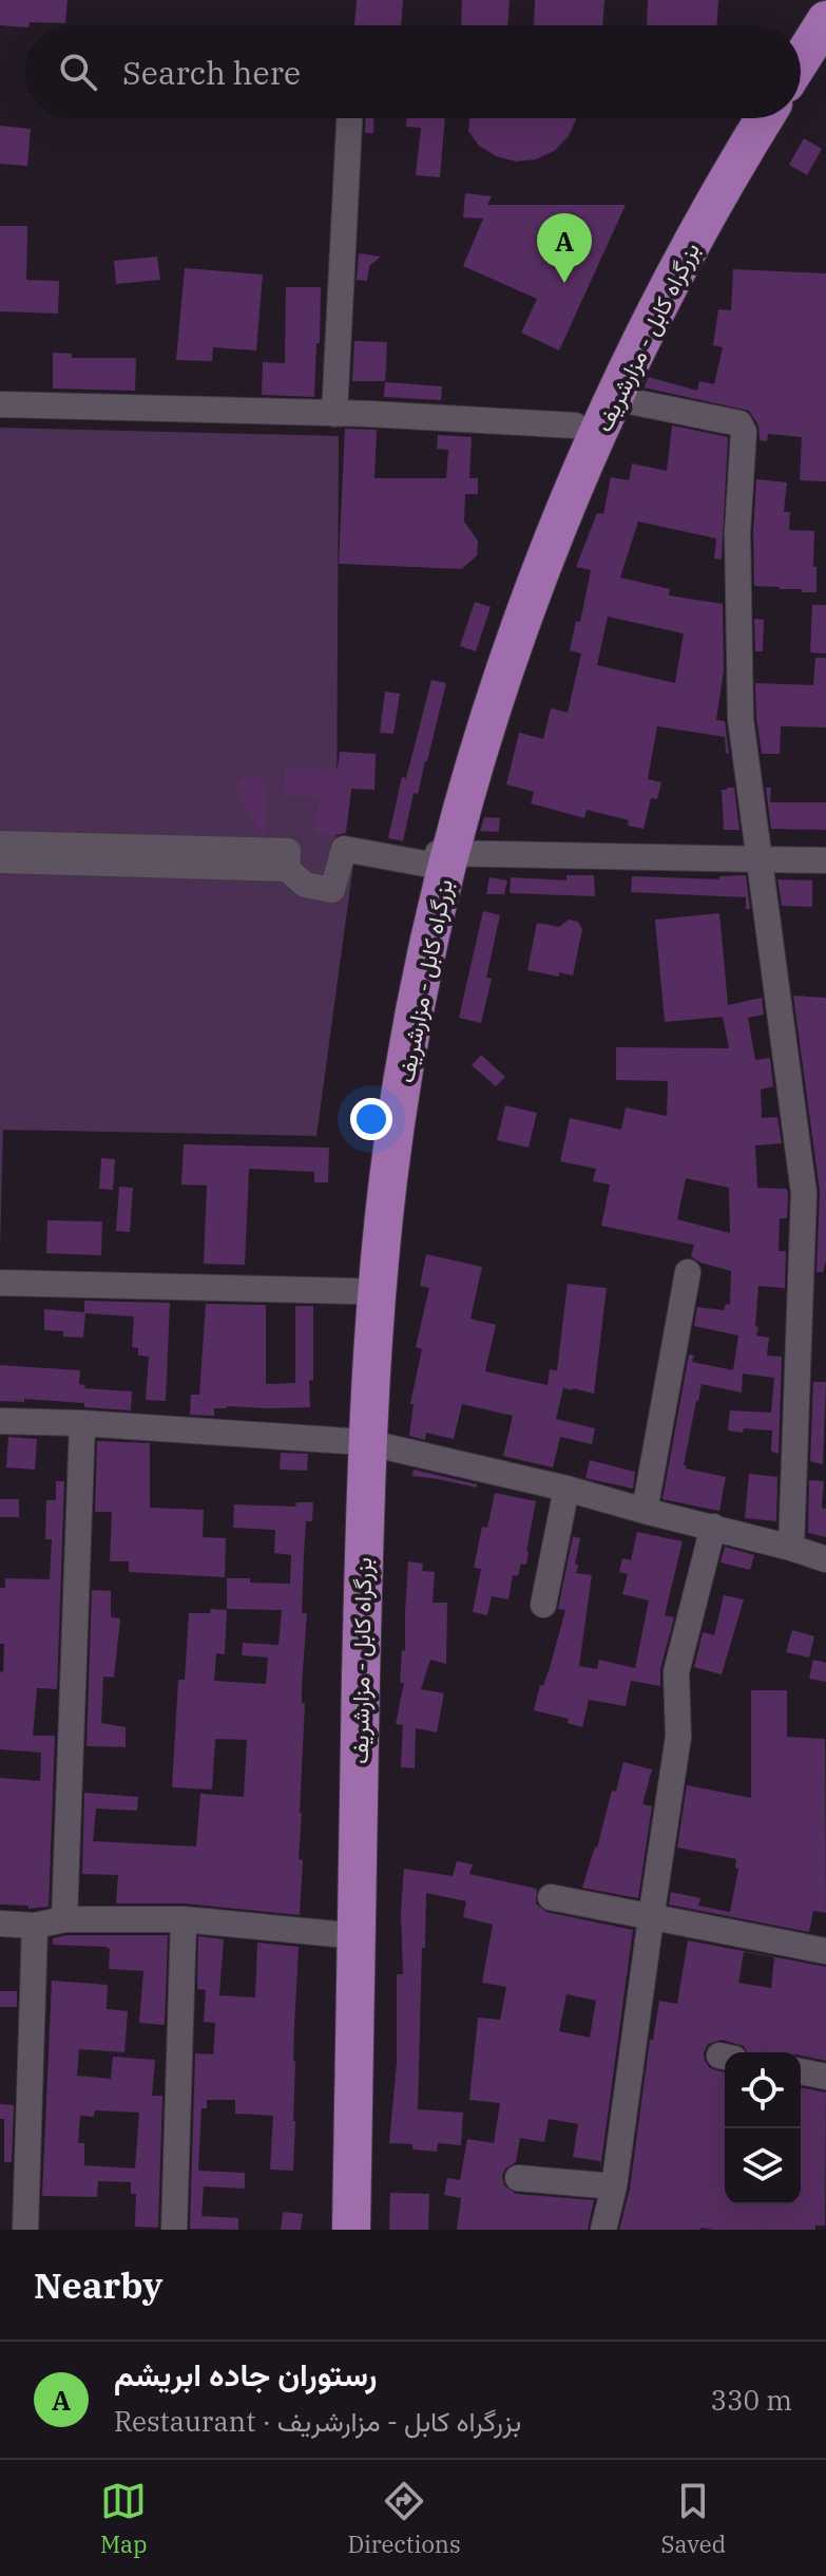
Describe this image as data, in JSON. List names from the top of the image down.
{
  "streets": {
    "highway": ["بزرگراه کابل - مزارشریف"]
  },
  "page": {
    "search": "Search here",
    "pins": "A",
    "heading": "Nearby",
    "list": [
      {
        "mark": "A",
        "name": "رستوران جاده ابریشم",
        "note": "Restaurant · بزرگراه کابل - مزارشریف",
        "value": "330 m"
      }
    ],
    "nav": ["Map", "Directions", "Saved"]
  }
}
